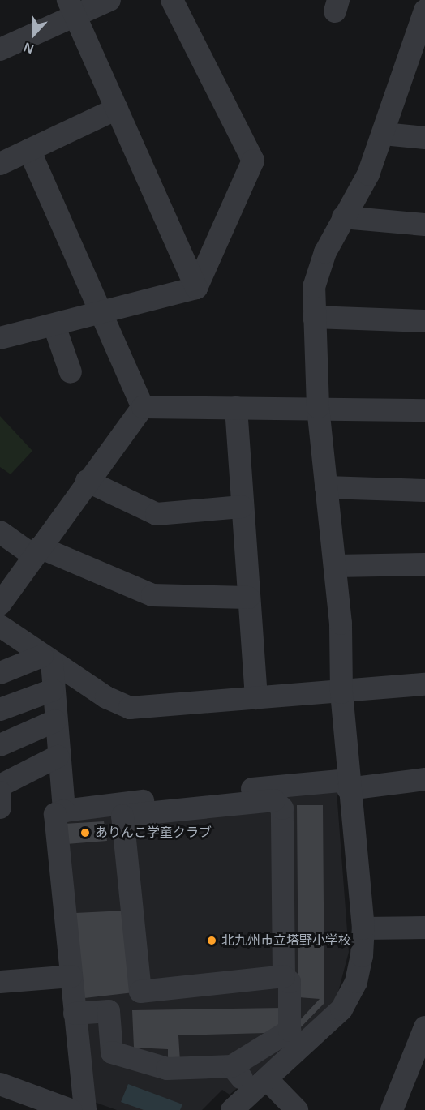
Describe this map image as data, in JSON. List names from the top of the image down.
{
  "places": ["ありんこ学童クラブ", "北九州市立塔野小学校"],
  "north": "bottom"
}
